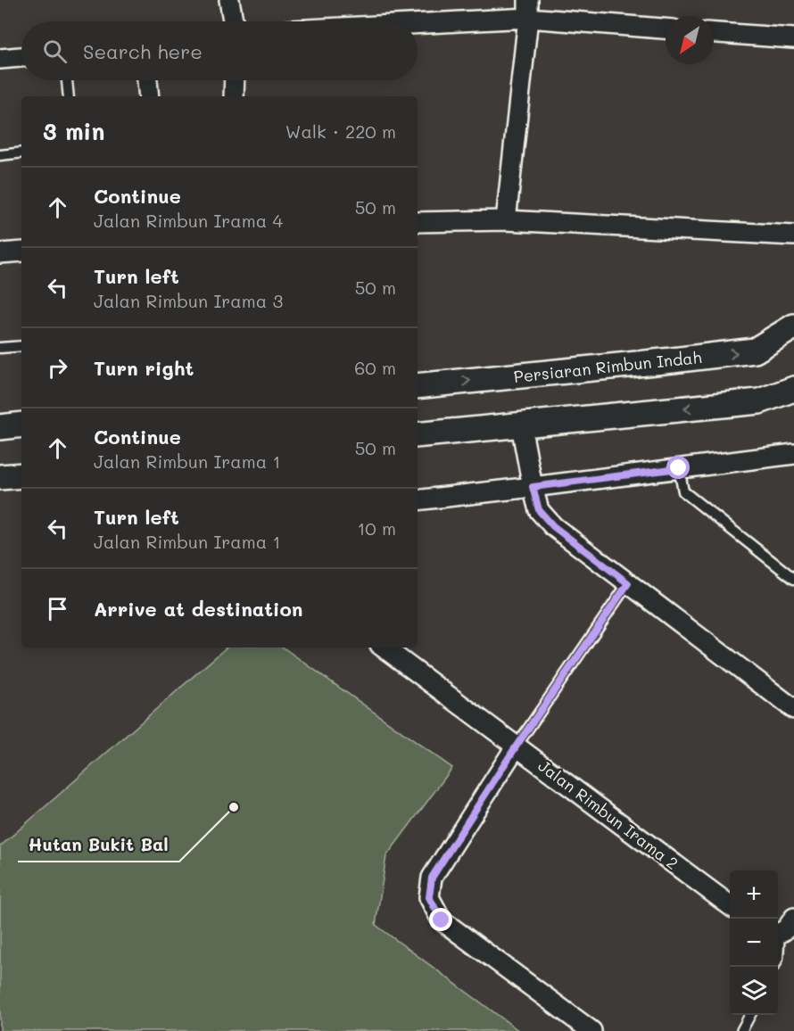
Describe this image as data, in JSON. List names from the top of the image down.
{
  "streets": {
    "street": ["Persiaran Rimbun Indah", "Jalan Rimbun Irama 2"]
  },
  "places": ["Hutan Bukit Bal"],
  "north": "bottom left",
  "page": {
    "search": "Search here",
    "heading": ["3 min", "Walk · 220 m"],
    "list": [
      ["Continue", "Jalan Rimbun Irama 4", "50 m"],
      ["Turn left", "Jalan Rimbun Irama 3", "50 m"],
      ["Turn right", "60 m"],
      ["Continue", "Jalan Rimbun Irama 1", "50 m"],
      ["Turn left", "Jalan Rimbun Irama 1", "10 m"],
      "Arrive at destination"
    ],
    "map_buttons": ["+", "−"]
  }
}
